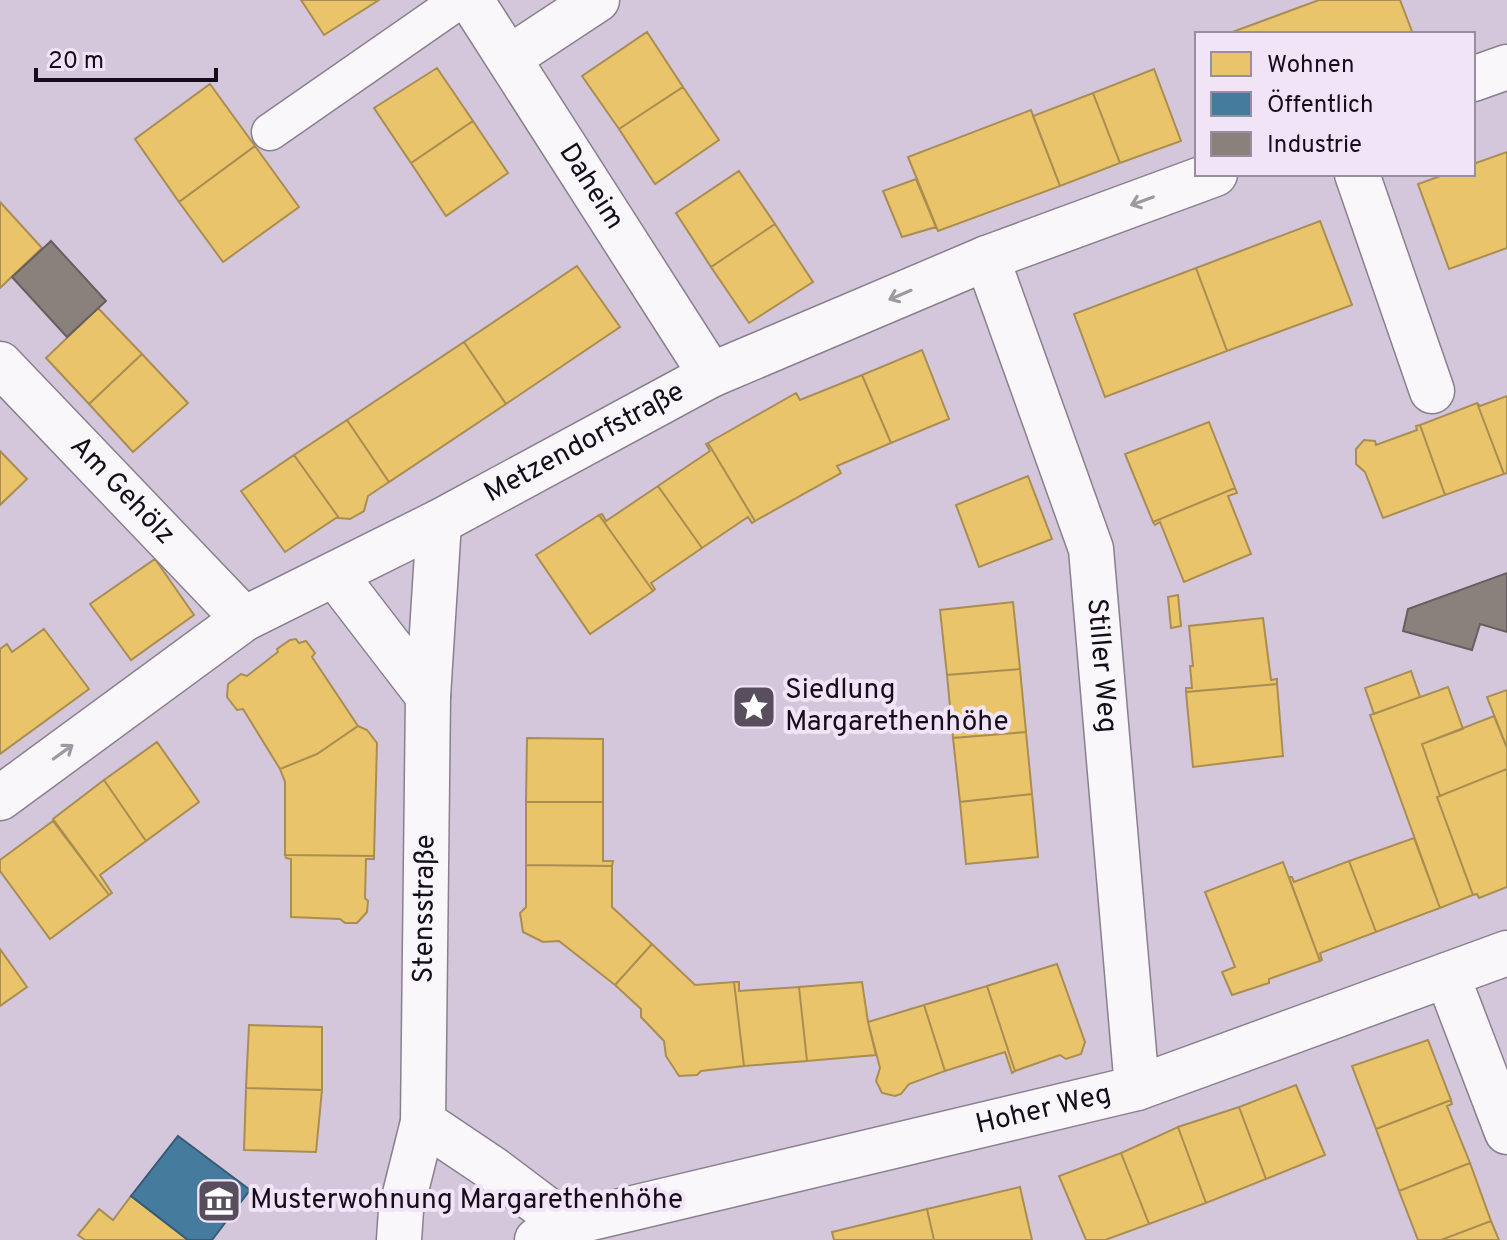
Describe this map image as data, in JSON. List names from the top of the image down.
{
  "streets": {
    "street": [
      "Daheim",
      "Metzendorfstraße",
      "Am Gehölz",
      "Stiller Weg",
      "Stensstraße",
      "Hoher Weg"
    ]
  },
  "crossings": [
    ["Daheim", "Metzendorfstraße"],
    ["Metzendorfstraße", "Am Gehölz"],
    ["Metzendorfstraße", "Stiller Weg"],
    ["Metzendorfstraße", "Stensstraße"],
    ["Stiller Weg", "Hoher Weg"]
  ],
  "places": {
    "place": ["Siedlung Margarethenhöhe"],
    "museum": ["Musterwohnung Margarethenhöhe"]
  },
  "legend": ["Wohnen", "Öffentlich", "Industrie"],
  "scale_bar": "20 m"
}
